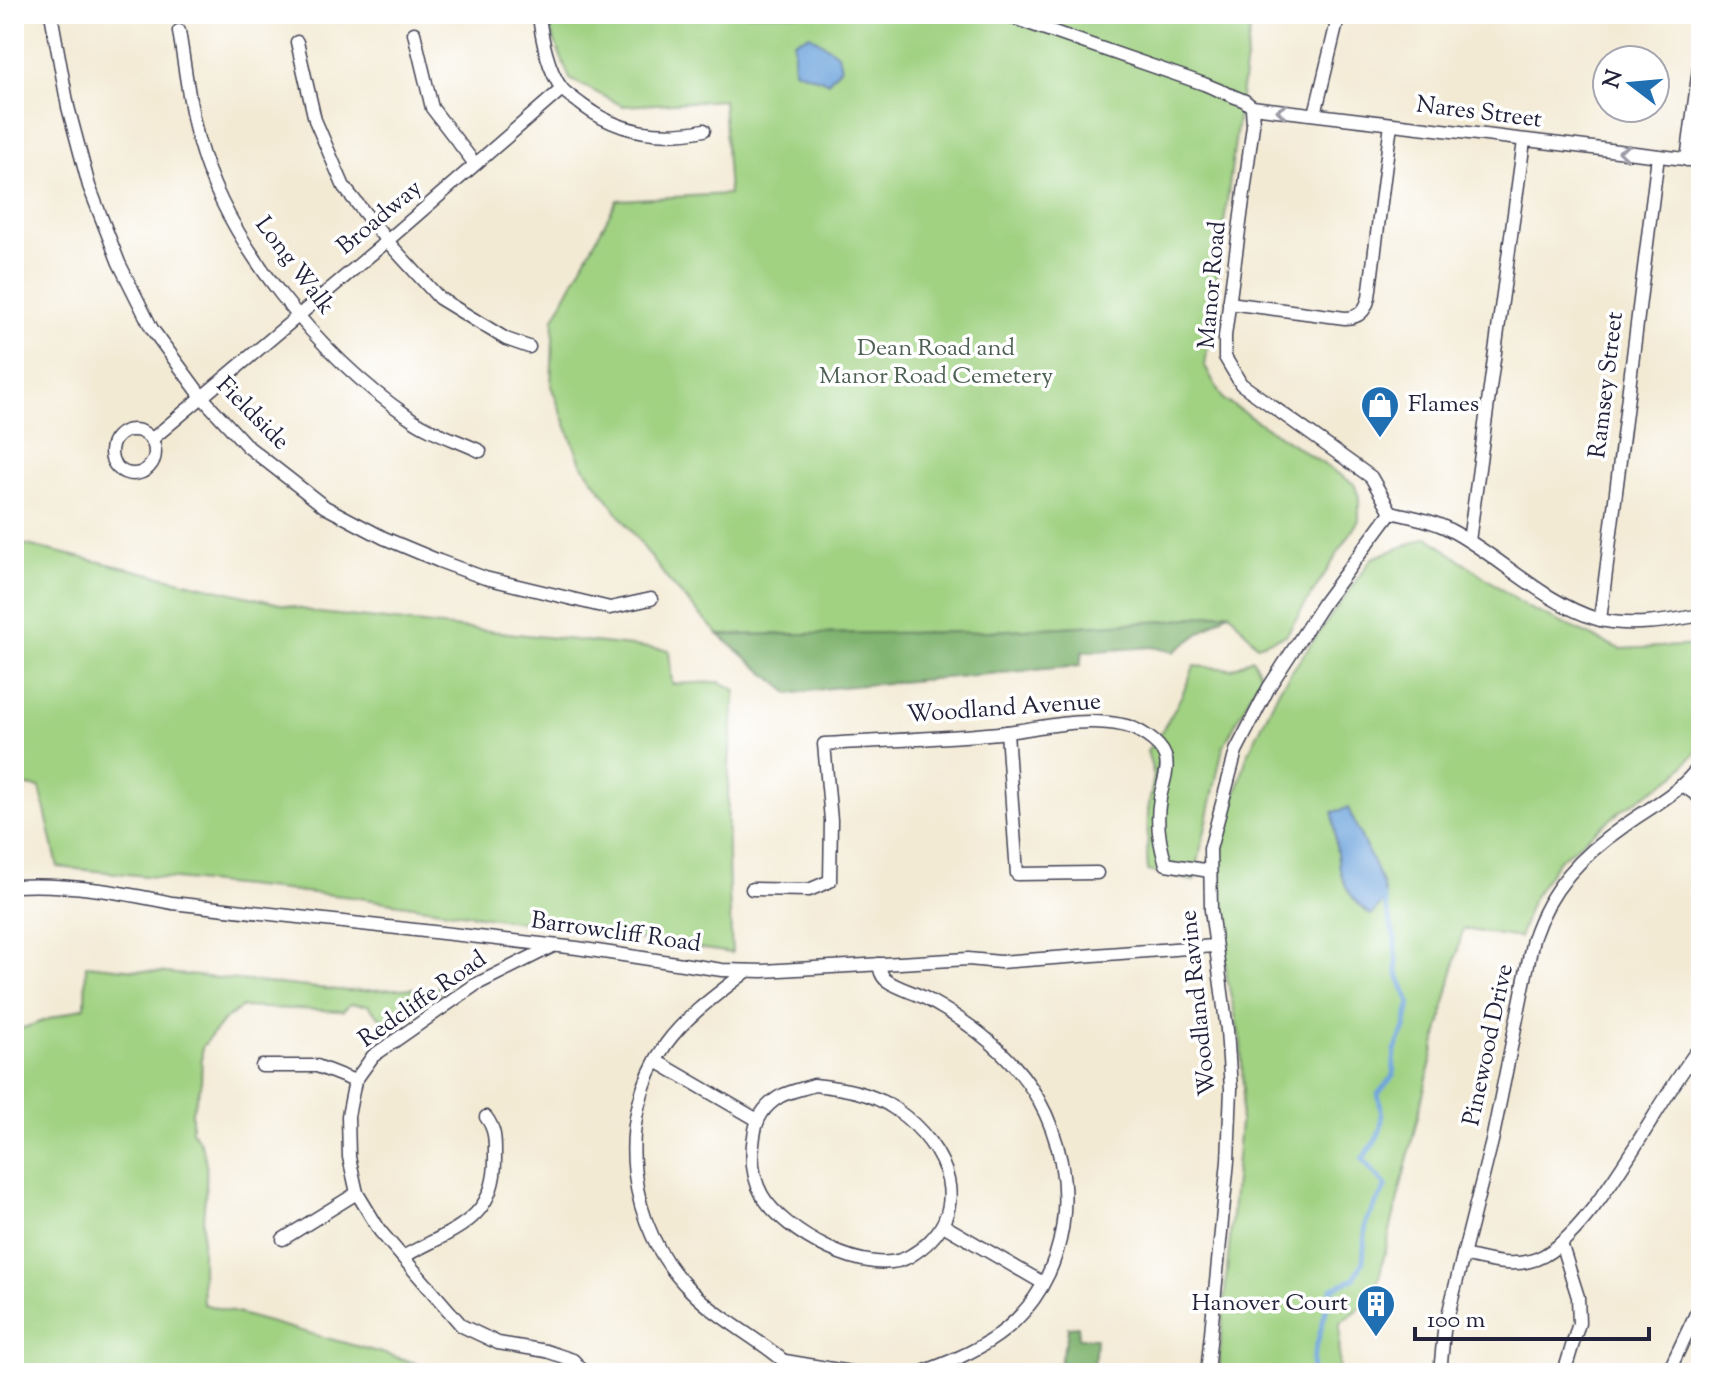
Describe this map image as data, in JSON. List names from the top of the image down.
{
  "streets": {
    "street": [
      "Nares Street",
      "Broadway",
      "Long Walk",
      "Manor Road",
      "Ramsey Street",
      "Fieldside",
      "Woodland Avenue",
      "Barrowcliff Road",
      "Redcliffe Road",
      "Woodland Ravine",
      "Pinewood Drive"
    ]
  },
  "crossings": [
    ["Nares Street", "Manor Road"],
    ["Nares Street", "Ramsey Street"],
    ["Broadway", "Long Walk"],
    ["Broadway", "Fieldside"],
    ["Manor Road", "Woodland Ravine"],
    ["Woodland Avenue", "Woodland Ravine"],
    ["Barrowcliff Road", "Redcliffe Road"],
    ["Barrowcliff Road", "Woodland Ravine"]
  ],
  "one_way": ["Nares Street"],
  "parks": ["Dean Road and Manor Road Cemetery"],
  "places": {
    "shop": ["Flames"],
    "building": ["Hanover Court"]
  },
  "scale_bar": "100 m",
  "north": "left"
}
